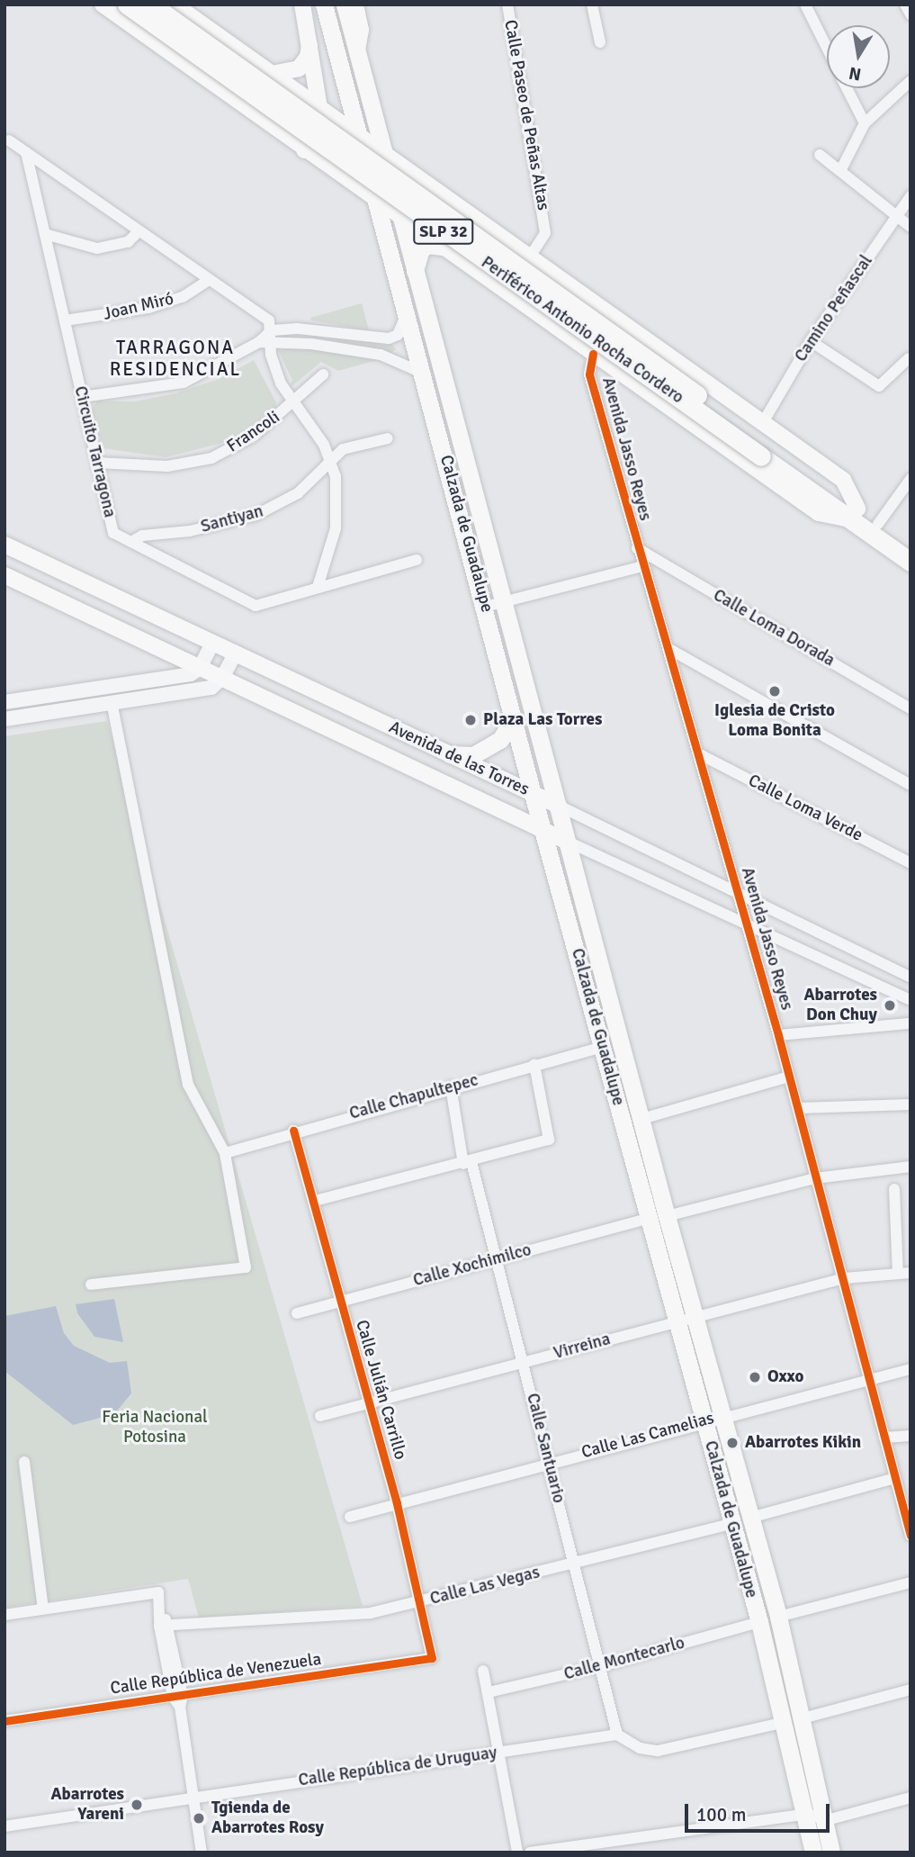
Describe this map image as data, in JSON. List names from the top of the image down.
{
  "streets": {
    "highway": ["SLP 32", "Periférico Antonio Rocha Cordero"],
    "main road": ["Calzada de Guadalupe", "Avenida de las Torres"],
    "street": [
      "Calle Paseo de Peñas Altas",
      "Joan Miró",
      "Camino Peñascal",
      "Francoli",
      "Avenida Jasso Reyes",
      "Circuito Tarragona",
      "Santiyan",
      "Calle Loma Dorada",
      "Calle Loma Verde",
      "Calle Chapultepec",
      "Calle Xochimilco",
      "Virreina",
      "Calle Julián Carrillo",
      "Calle Las Camelias",
      "Calle Santuario",
      "Calle Las Vegas",
      "Calle Montecarlo",
      "Calle República de Venezuela",
      "Calle República de Uruguay"
    ]
  },
  "crossings": [
    ["SLP 32", "Periférico Antonio Rocha Cordero"],
    ["Joan Miró", "Circuito Tarragona"],
    ["Francoli", "Circuito Tarragona"],
    ["Avenida Jasso Reyes", "Calle Loma Dorada"],
    ["Avenida Jasso Reyes", "Avenida de las Torres"],
    ["Avenida Jasso Reyes", "Calle Loma Verde"],
    ["Avenida Jasso Reyes", "Virreina"],
    ["Avenida Jasso Reyes", "Calle Las Camelias"],
    ["Circuito Tarragona", "Santiyan"],
    ["Calzada de Guadalupe", "Avenida de las Torres"],
    ["Calzada de Guadalupe", "Calle Chapultepec"],
    ["Calzada de Guadalupe", "Calle Xochimilco"],
    ["Calzada de Guadalupe", "Virreina"],
    ["Calzada de Guadalupe", "Calle Las Camelias"],
    ["Calzada de Guadalupe", "Calle Las Vegas"],
    ["Calzada de Guadalupe", "Calle Montecarlo"],
    ["Calle Chapultepec", "Calle Julián Carrillo"],
    ["Calle Chapultepec", "Calle Santuario"],
    ["Calle Xochimilco", "Calle Julián Carrillo"],
    ["Calle Xochimilco", "Calle Santuario"],
    ["Virreina", "Calle Julián Carrillo"],
    ["Virreina", "Calle Santuario"],
    ["Calle Julián Carrillo", "Calle Las Camelias"],
    ["Calle Julián Carrillo", "Calle Las Vegas"],
    ["Calle Julián Carrillo", "Calle República de Venezuela"],
    ["Calle Las Camelias", "Calle Santuario"],
    ["Calle Santuario", "Calle Las Vegas"],
    ["Calle Santuario", "Calle Montecarlo"],
    ["Calle Santuario", "Calle República de Uruguay"]
  ],
  "districts": ["TARRAGONA RESIDENCIAL"],
  "parks": ["Feria Nacional Potosina"],
  "places": [
    "Iglesia de Cristo Loma Bonita",
    "Plaza Las Torres",
    "Abarrotes Don Chuy",
    "Oxxo",
    "Abarrotes Kikin",
    "Abarrotes Yareni",
    "Tgienda de Abarrotes Rosy"
  ],
  "scale_bar": "100 m",
  "north": "bottom"
}
